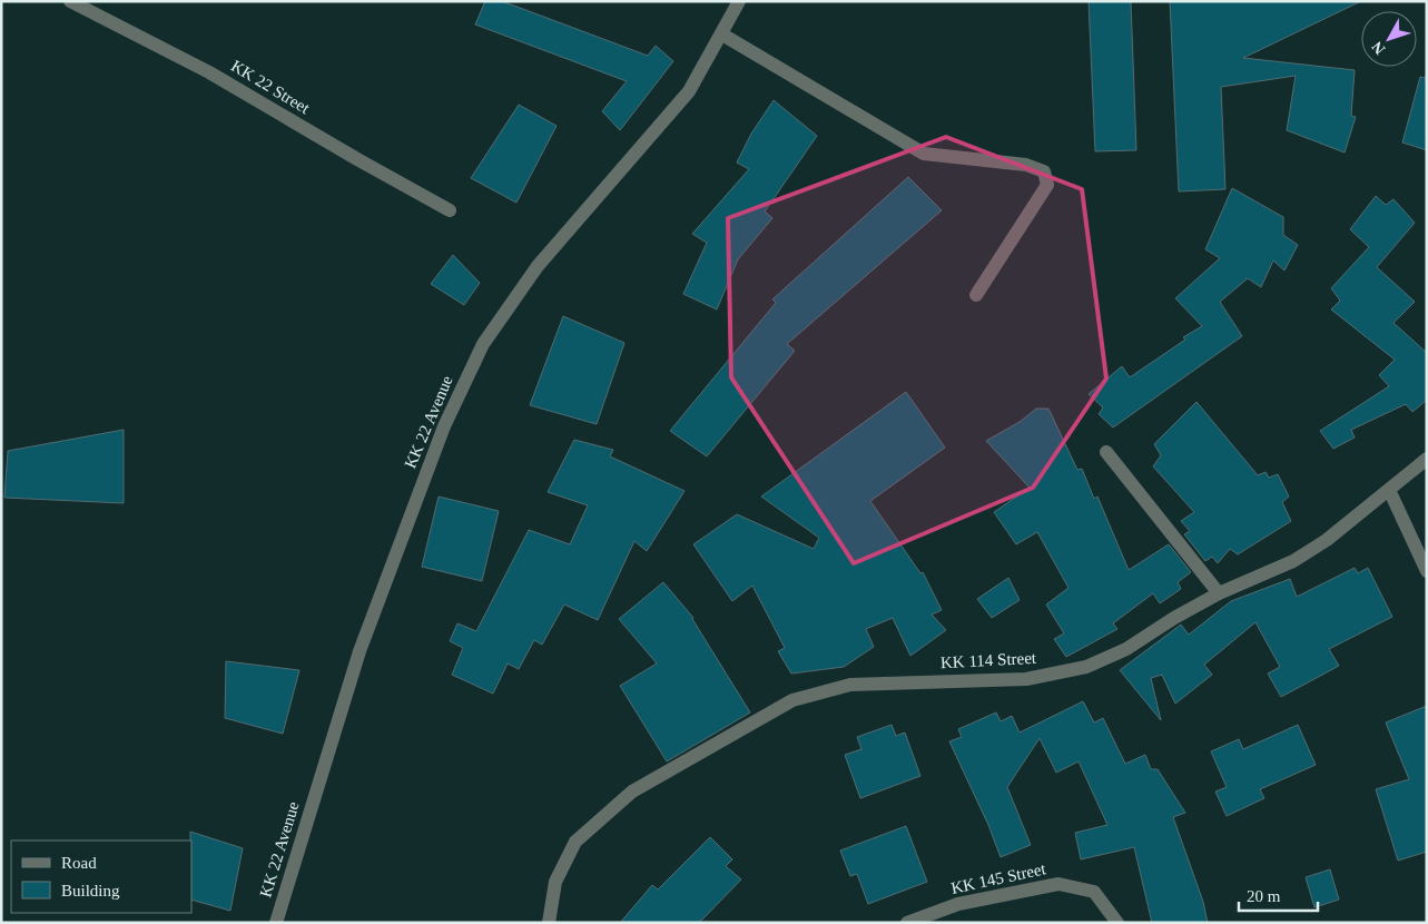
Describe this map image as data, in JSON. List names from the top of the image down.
{
  "streets": {
    "street": [
      "KK 22 Street",
      "KK 22 Avenue",
      "KK 114 Street",
      "KK 145 Street"
    ]
  },
  "legend": ["Road", "Building"],
  "scale_bar": "20 m",
  "north": "bottom left"
}
